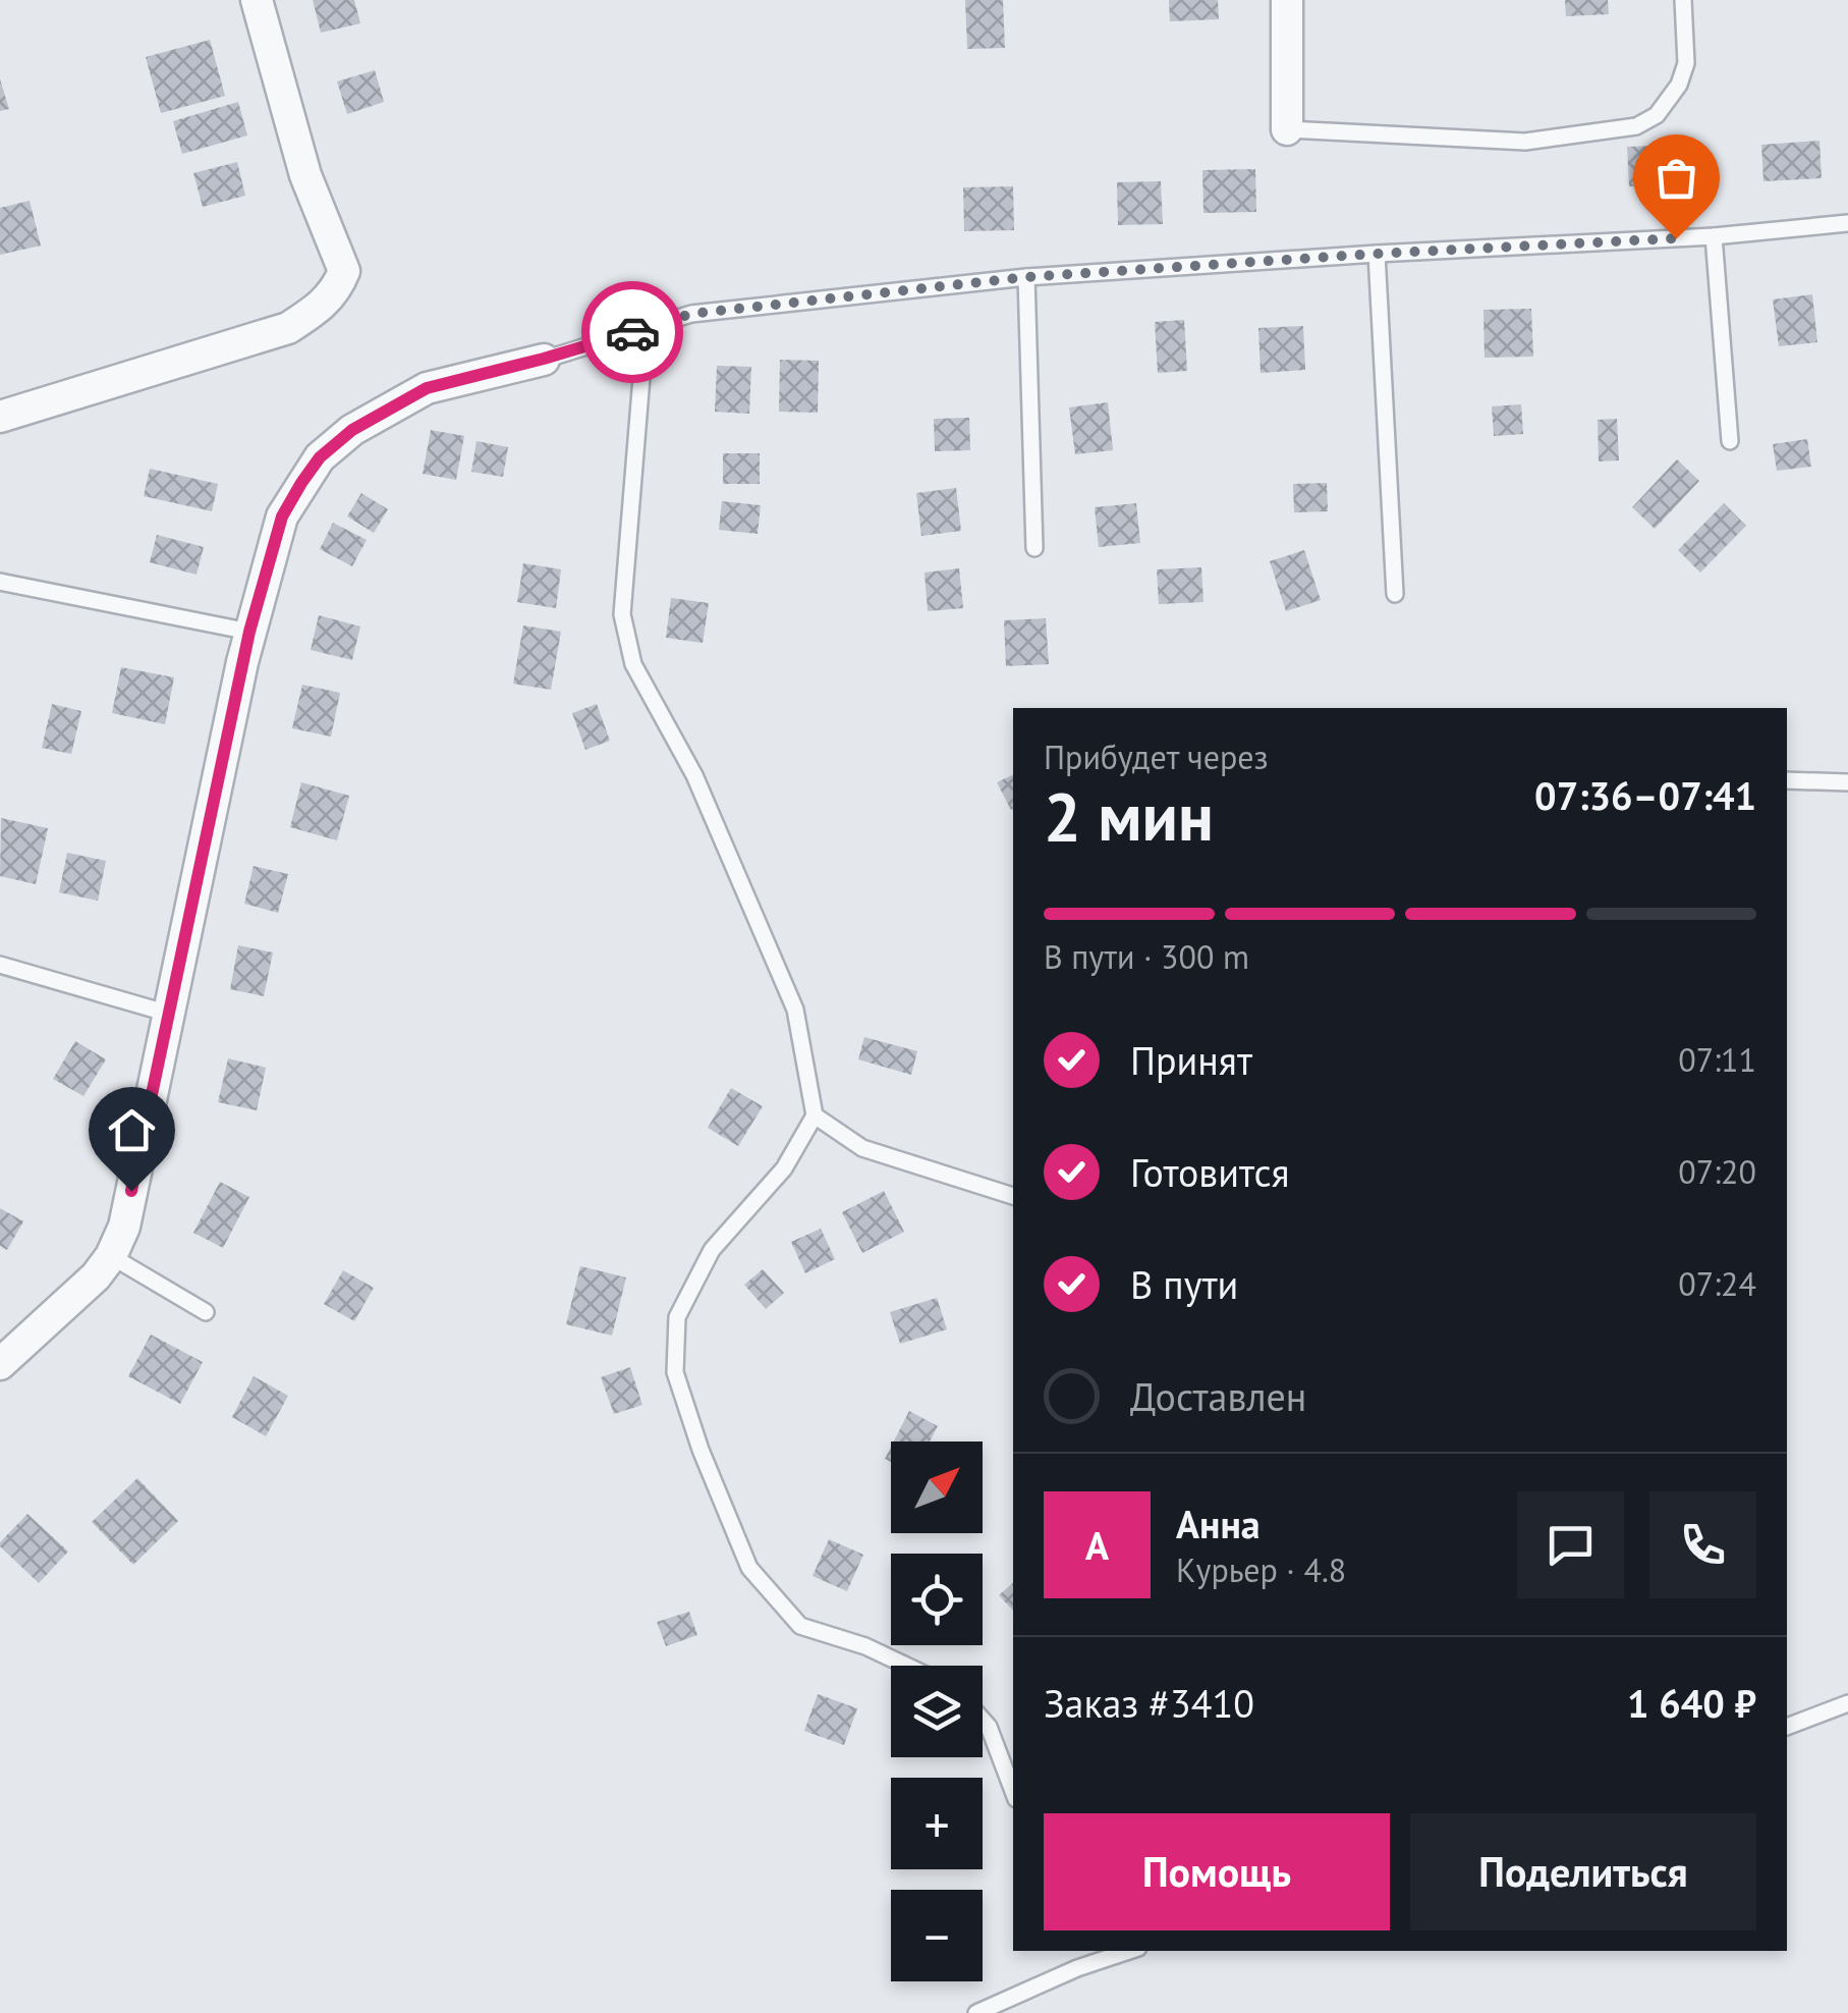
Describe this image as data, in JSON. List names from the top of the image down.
{
  "north": "top right",
  "page": {
    "heading": ["2 мин", "Прибудет через", "07:36–07:41"],
    "panel": [
      "Анна",
      "Курьер · 4.8",
      "Заказ #3410",
      "1 640 ₽"
    ],
    "bar": "В пути · 300 m",
    "list": [
      ["Принят", "07:11"],
      ["Готовится", "07:20"],
      ["В пути", "07:24"],
      "Доставлен"
    ],
    "map_buttons": ["+", "−"],
    "round": "А",
    "buttons": ["Помощь", "Поделиться"]
  }
}
